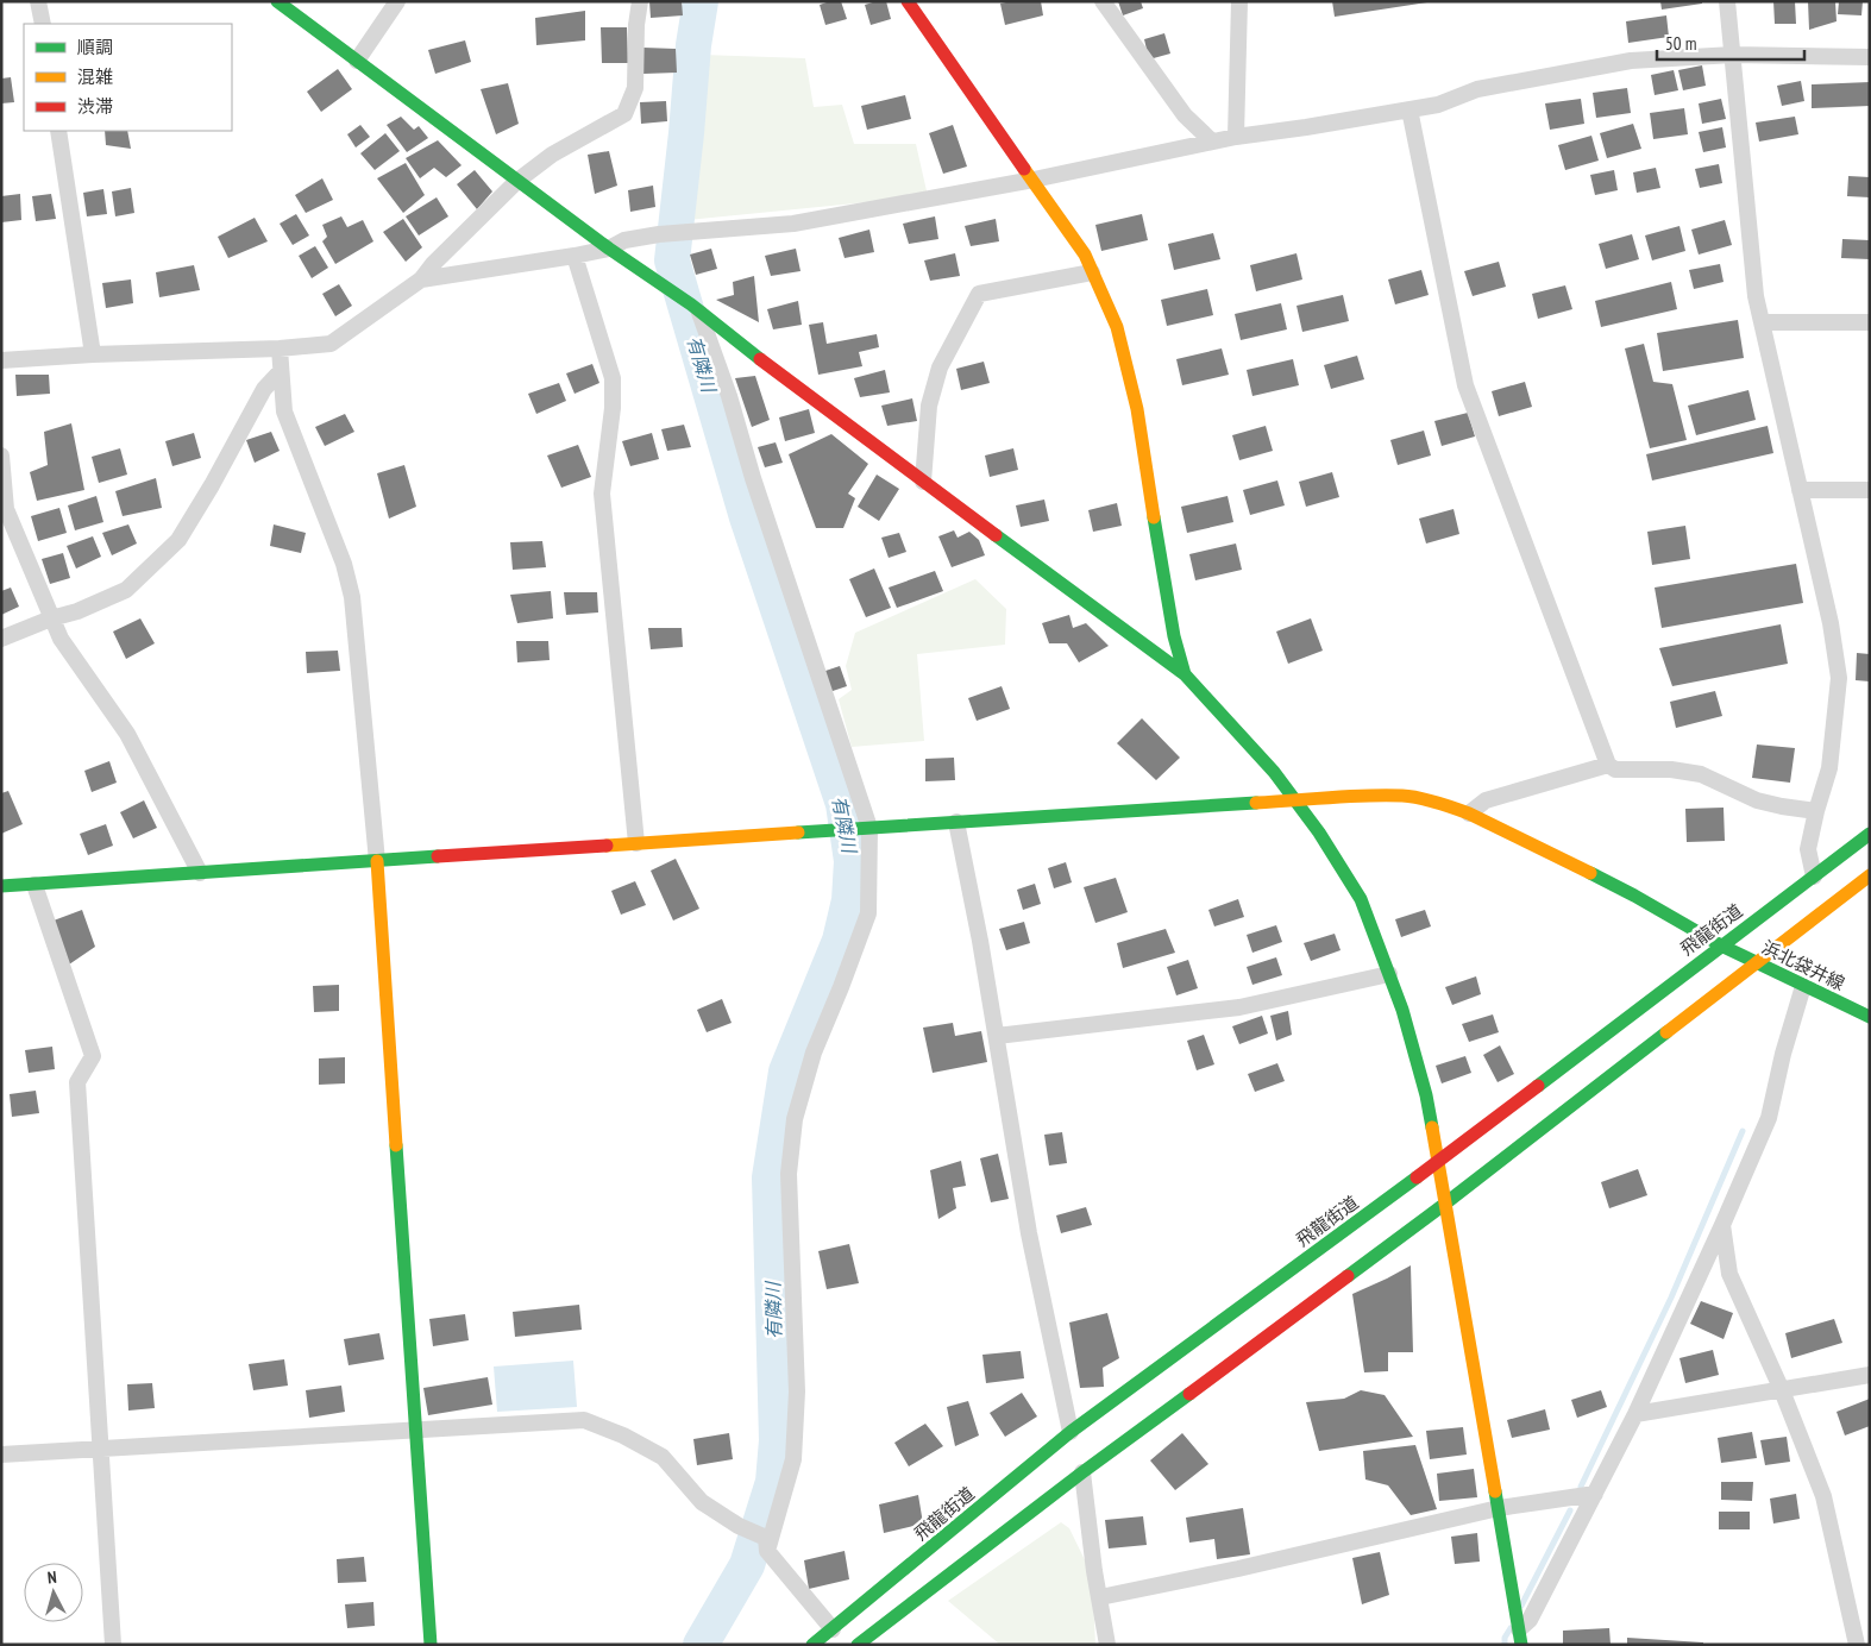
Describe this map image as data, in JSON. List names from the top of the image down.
{
  "streets": {
    "main road": ["飛龍街道", "浜北袋井線"]
  },
  "crossings": [
    ["飛龍街道", "浜北袋井線"]
  ],
  "water": ["有隣川"],
  "legend": ["順調", "混雑", "渋滞"],
  "scale_bar": "50 m",
  "north": "top"
}
